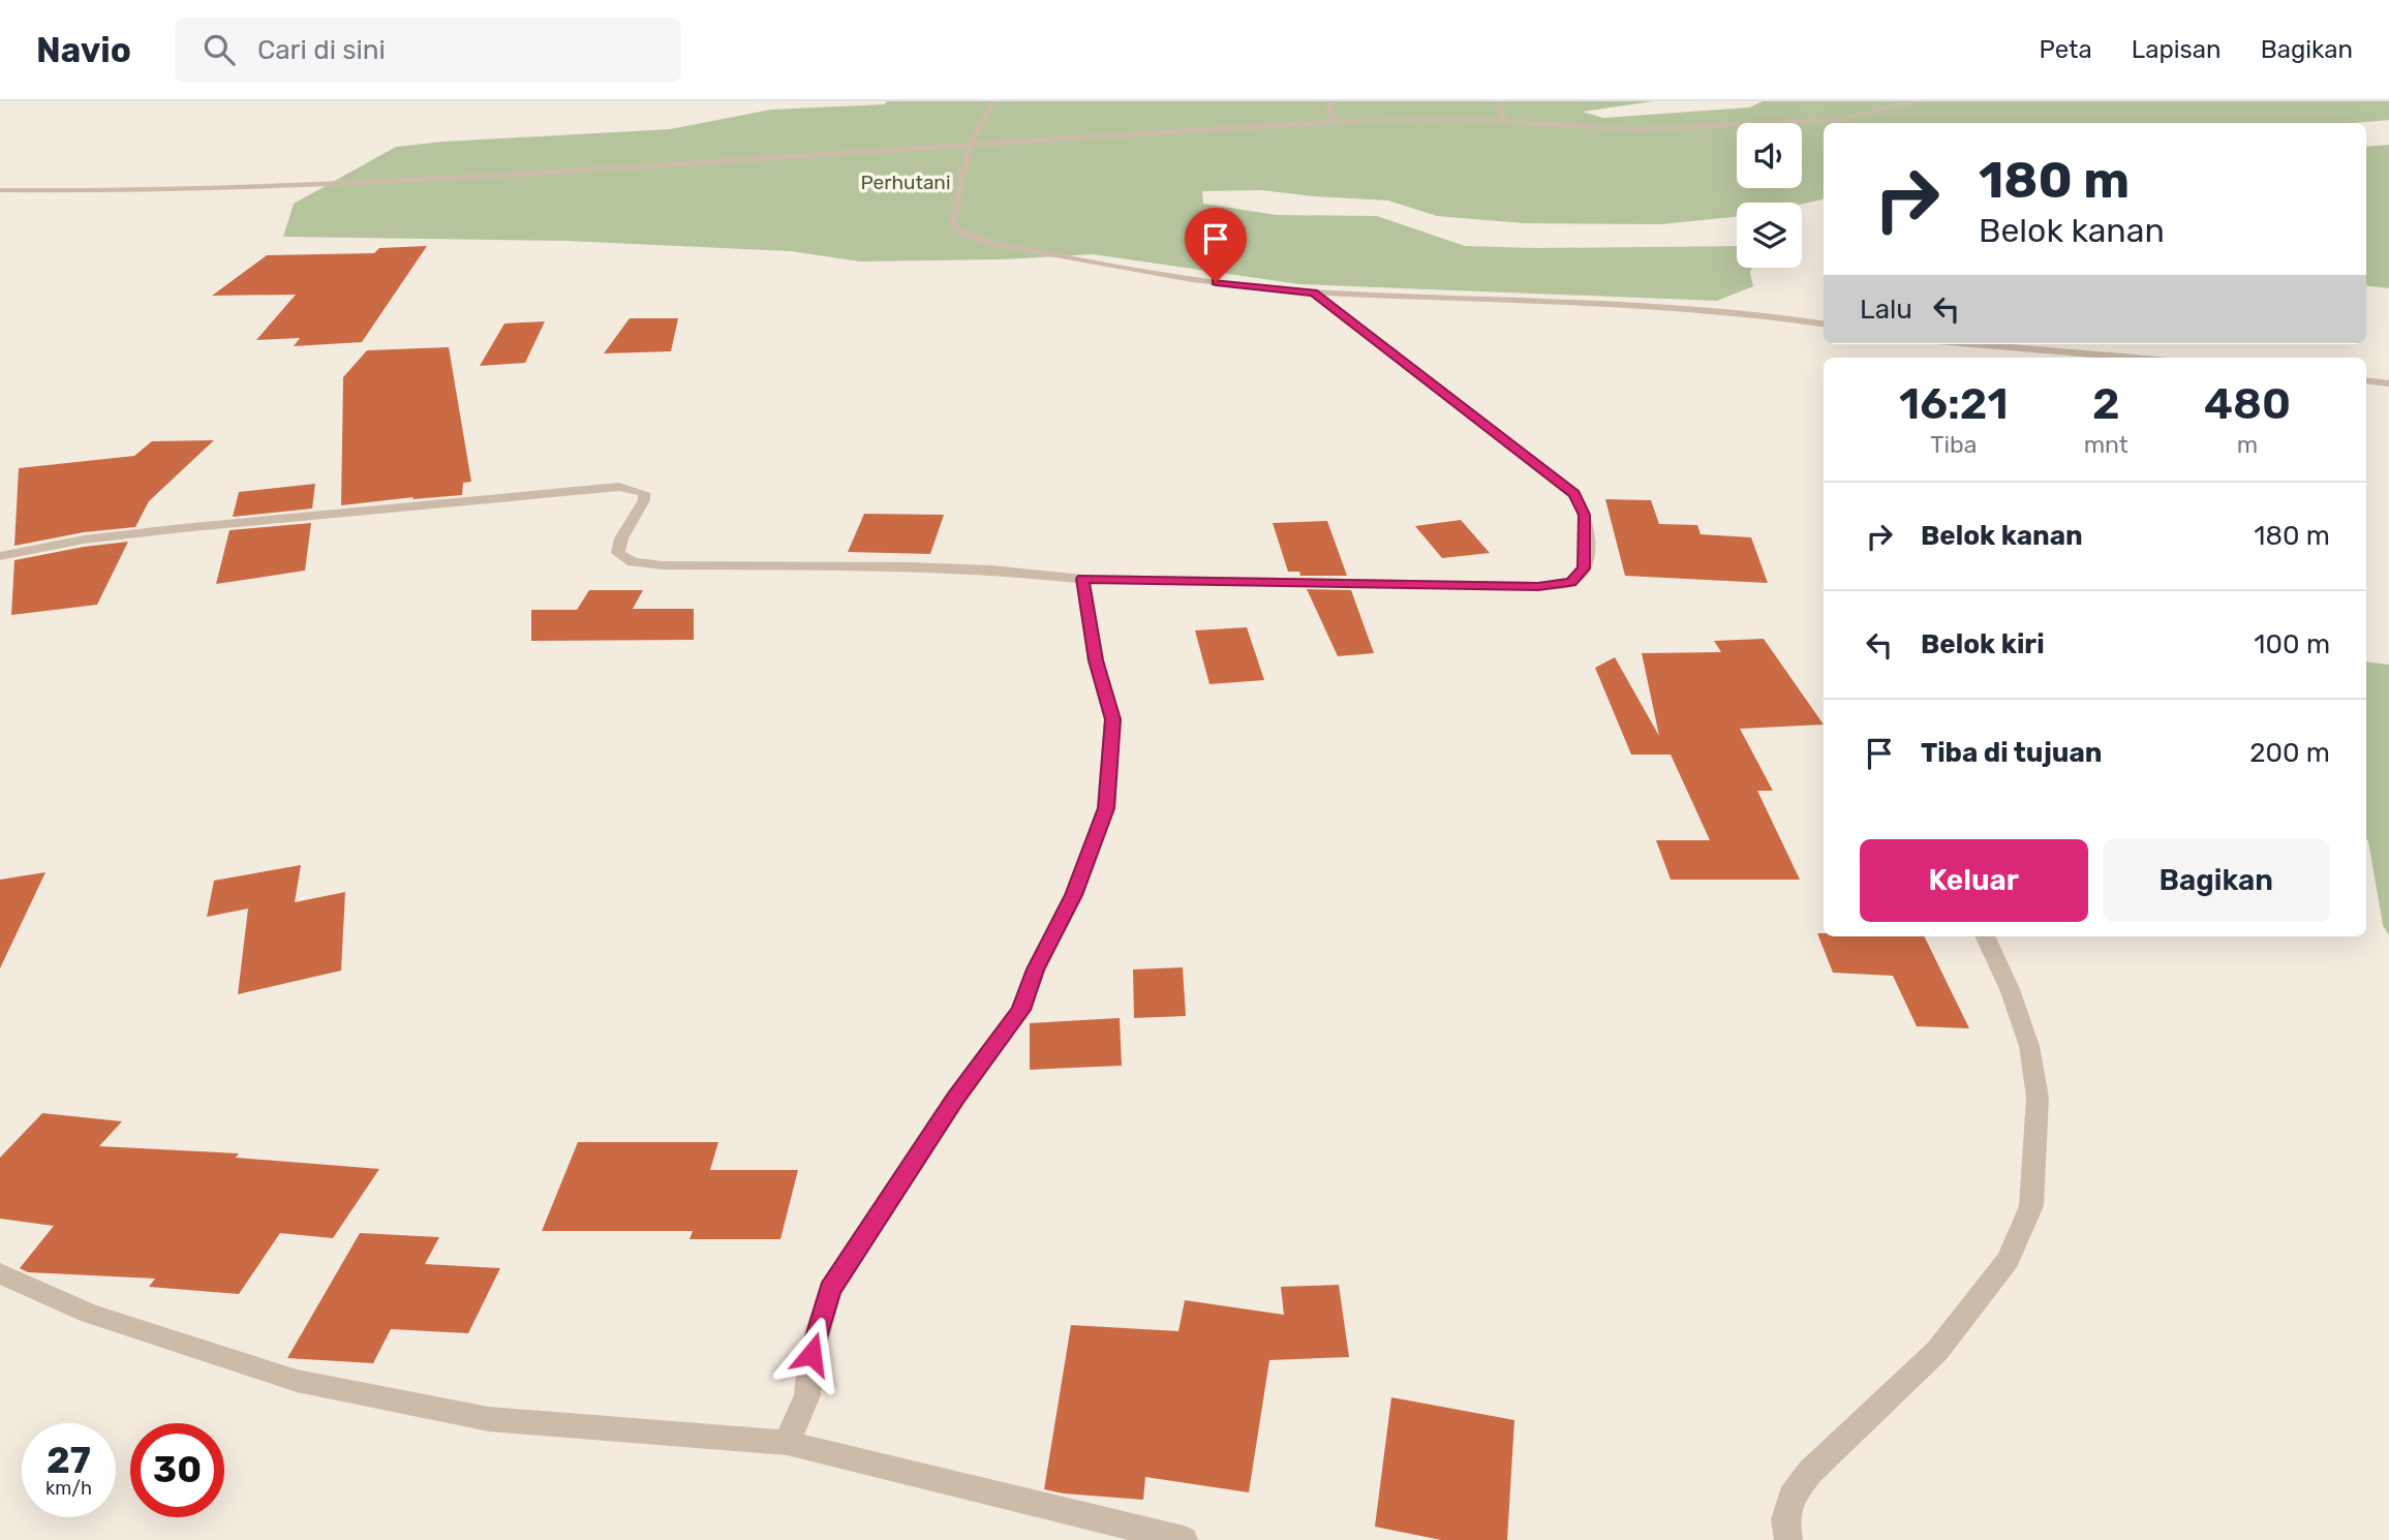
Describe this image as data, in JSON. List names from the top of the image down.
{
  "parks": ["Perhutani"],
  "page": {
    "header": "Navio",
    "search": "Cari di sini",
    "nav": ["Peta", "Lapisan", "Bagikan"],
    "turn": ["180 m", "Belok kanan"],
    "then": "Lalu",
    "eta": [
      "16:21",
      "Tiba",
      "2",
      "mnt",
      "480",
      "m"
    ],
    "list": [
      {
        "name": "Belok kanan",
        "value": "180 m"
      },
      {
        "name": "Belok kiri",
        "value": "100 m"
      },
      {
        "name": "Tiba di tujuan",
        "value": "200 m"
      }
    ],
    "buttons": ["Keluar", "Bagikan"],
    "speed": "27 km/h",
    "limit": "30"
  }
}
